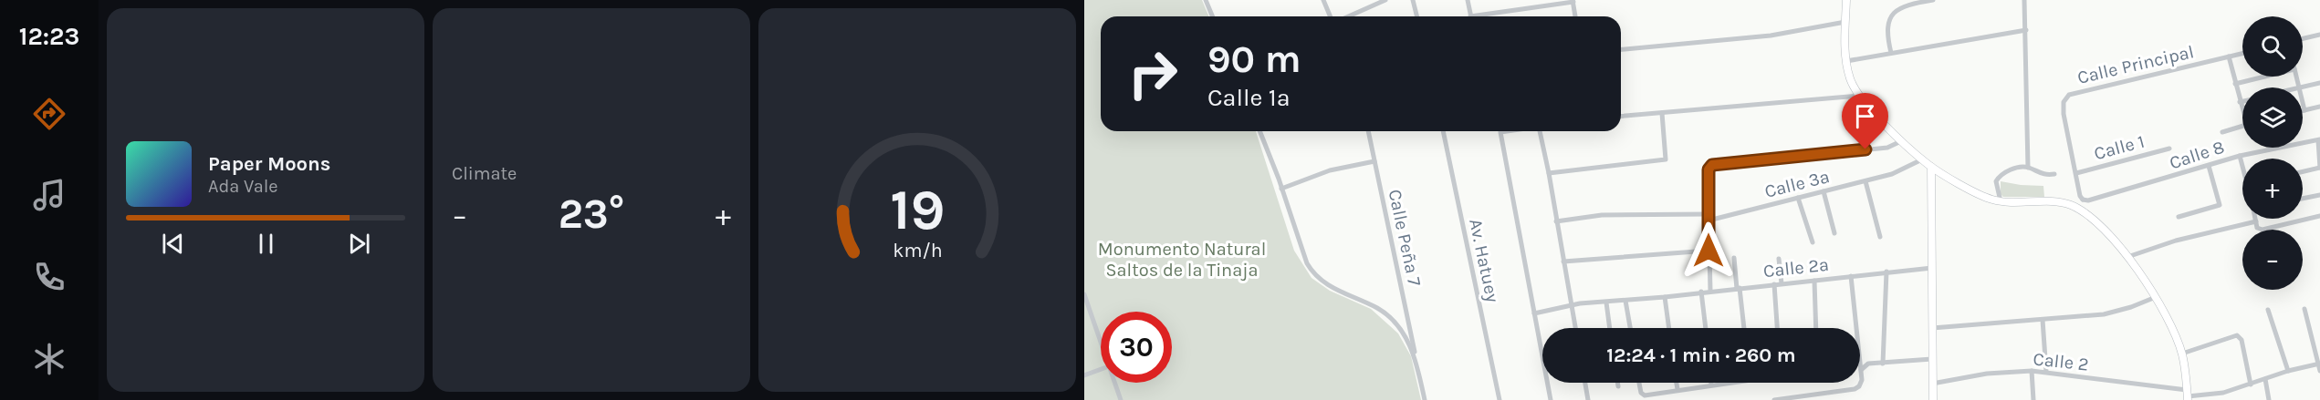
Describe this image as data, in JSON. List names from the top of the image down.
{
  "streets": {
    "street": [
      "Calle Principal",
      "Calle 1",
      "Calle 8",
      "Calle 3a",
      "Calle Peña 7",
      "Av. Hatuey",
      "Calle 2a",
      "Calle 2"
    ]
  },
  "crossings": [
    ["Calle Principal", "Calle 1"],
    ["Calle Principal", "Calle 8"]
  ],
  "parks": ["Monumento Natural Saltos de la Tinaja"],
  "page": {
    "tabs": "12:23",
    "tile": "Climate",
    "map_buttons": ["+", "−"],
    "turn": ["90 m", "Calle 1a"],
    "song": ["Paper Moons", "Ada Vale"],
    "heat": ["−", "23°", "+"],
    "limit": "30",
    "trip": "12:24 · 1 min · 260 m",
    "gauge": ["19", "km/h"]
  }
}
